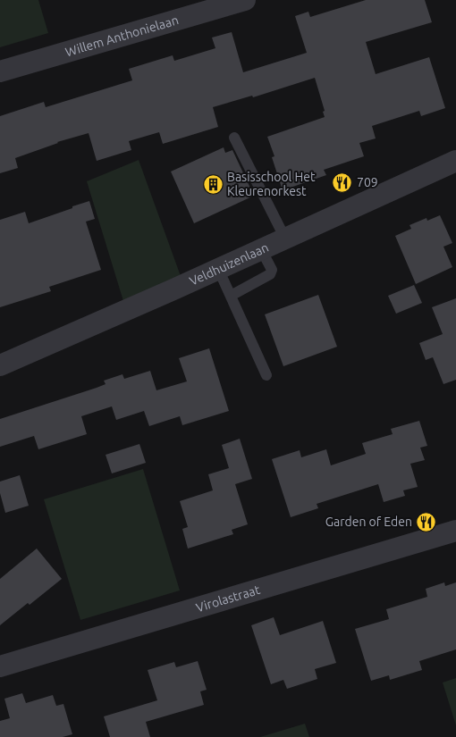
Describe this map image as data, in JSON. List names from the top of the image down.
{
  "streets": {
    "street": ["Willem Anthonielaan", "Veldhuizenlaan", "Virolastraat"]
  },
  "places": {
    "restaurant": ["709", "Garden of Eden"],
    "building": ["Basisschool Het Kleurenorkest"]
  }
}
